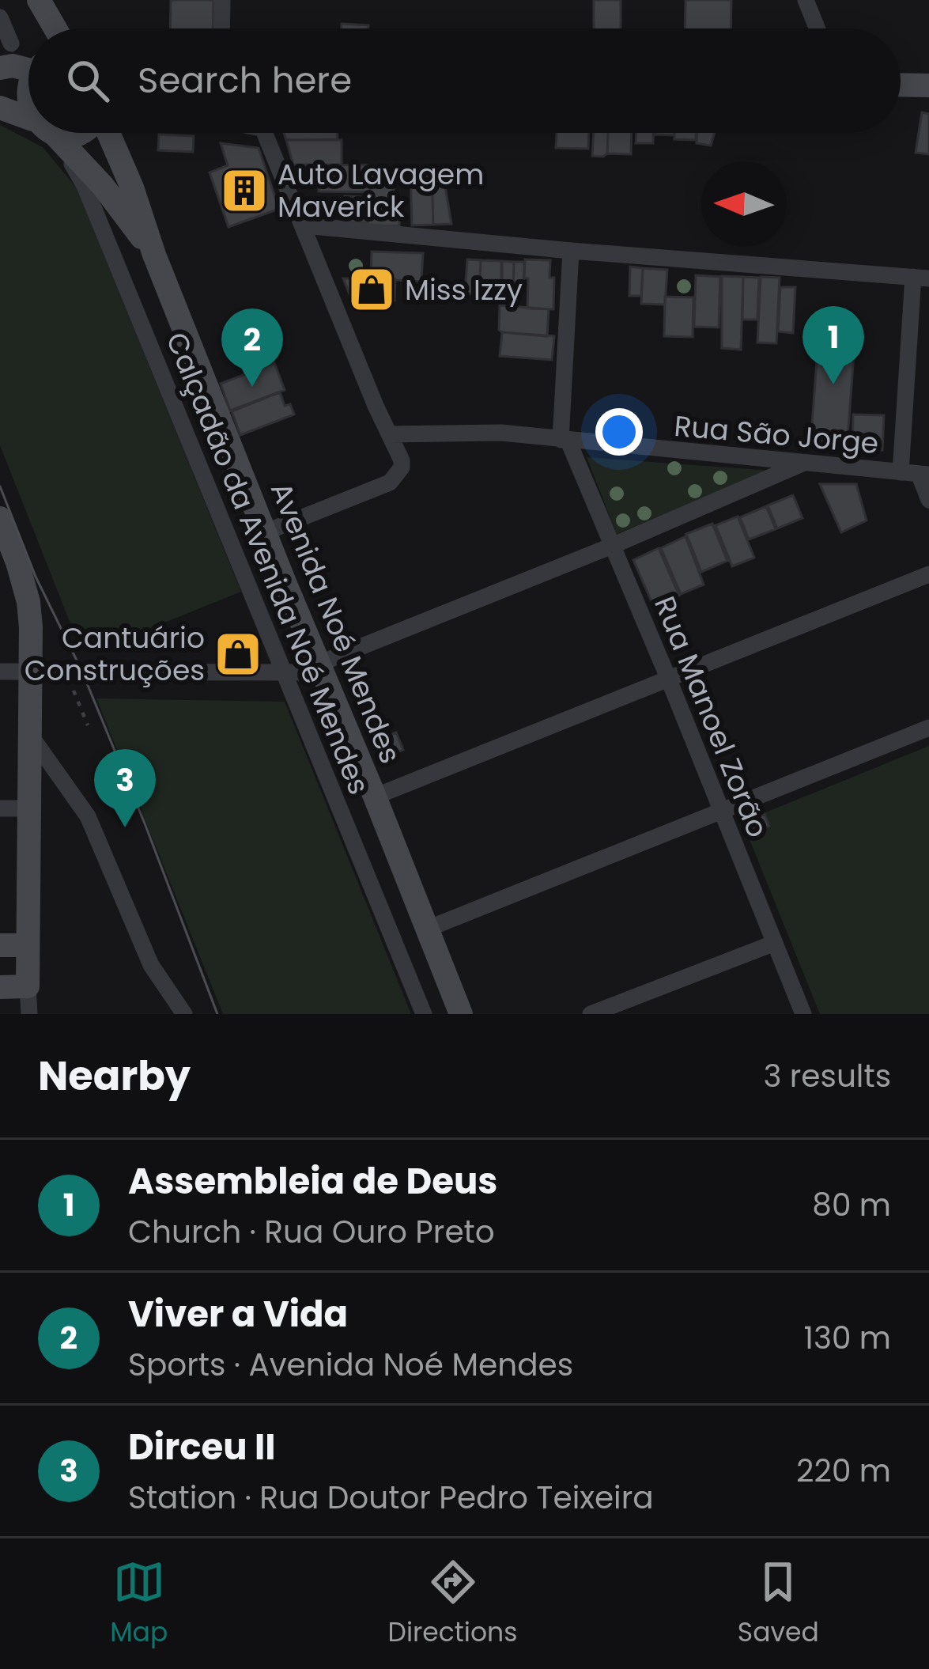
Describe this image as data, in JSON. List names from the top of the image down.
{
  "streets": {
    "main road": ["Avenida Noé Mendes"],
    "street": ["Rua São Jorge", "Calçadão da Avenida Noé Mendes", "Rua Manoel Zorão"]
  },
  "crossings": [
    ["Rua São Jorge", "Rua Manoel Zorão"],
    ["Calçadão da Avenida Noé Mendes", "Avenida Noé Mendes"]
  ],
  "places": {
    "building": ["Auto Lavagem Maverick"],
    "shop": ["Miss Izzy", "Cantuário Construções"]
  },
  "north": "left",
  "page": {
    "search": "Search here",
    "pins": ["1", "2", "3"],
    "heading": ["Nearby", "3 results"],
    "list": [
      {
        "mark": "1",
        "name": "Assembleia de Deus",
        "note": "Church · Rua Ouro Preto",
        "value": "80 m"
      },
      {
        "mark": "2",
        "name": "Viver a Vida",
        "note": "Sports · Avenida Noé Mendes",
        "value": "130 m"
      },
      {
        "mark": "3",
        "name": "Dirceu II",
        "note": "Station · Rua Doutor Pedro Teixeira",
        "value": "220 m"
      }
    ],
    "nav": ["Map", "Directions", "Saved"]
  }
}
